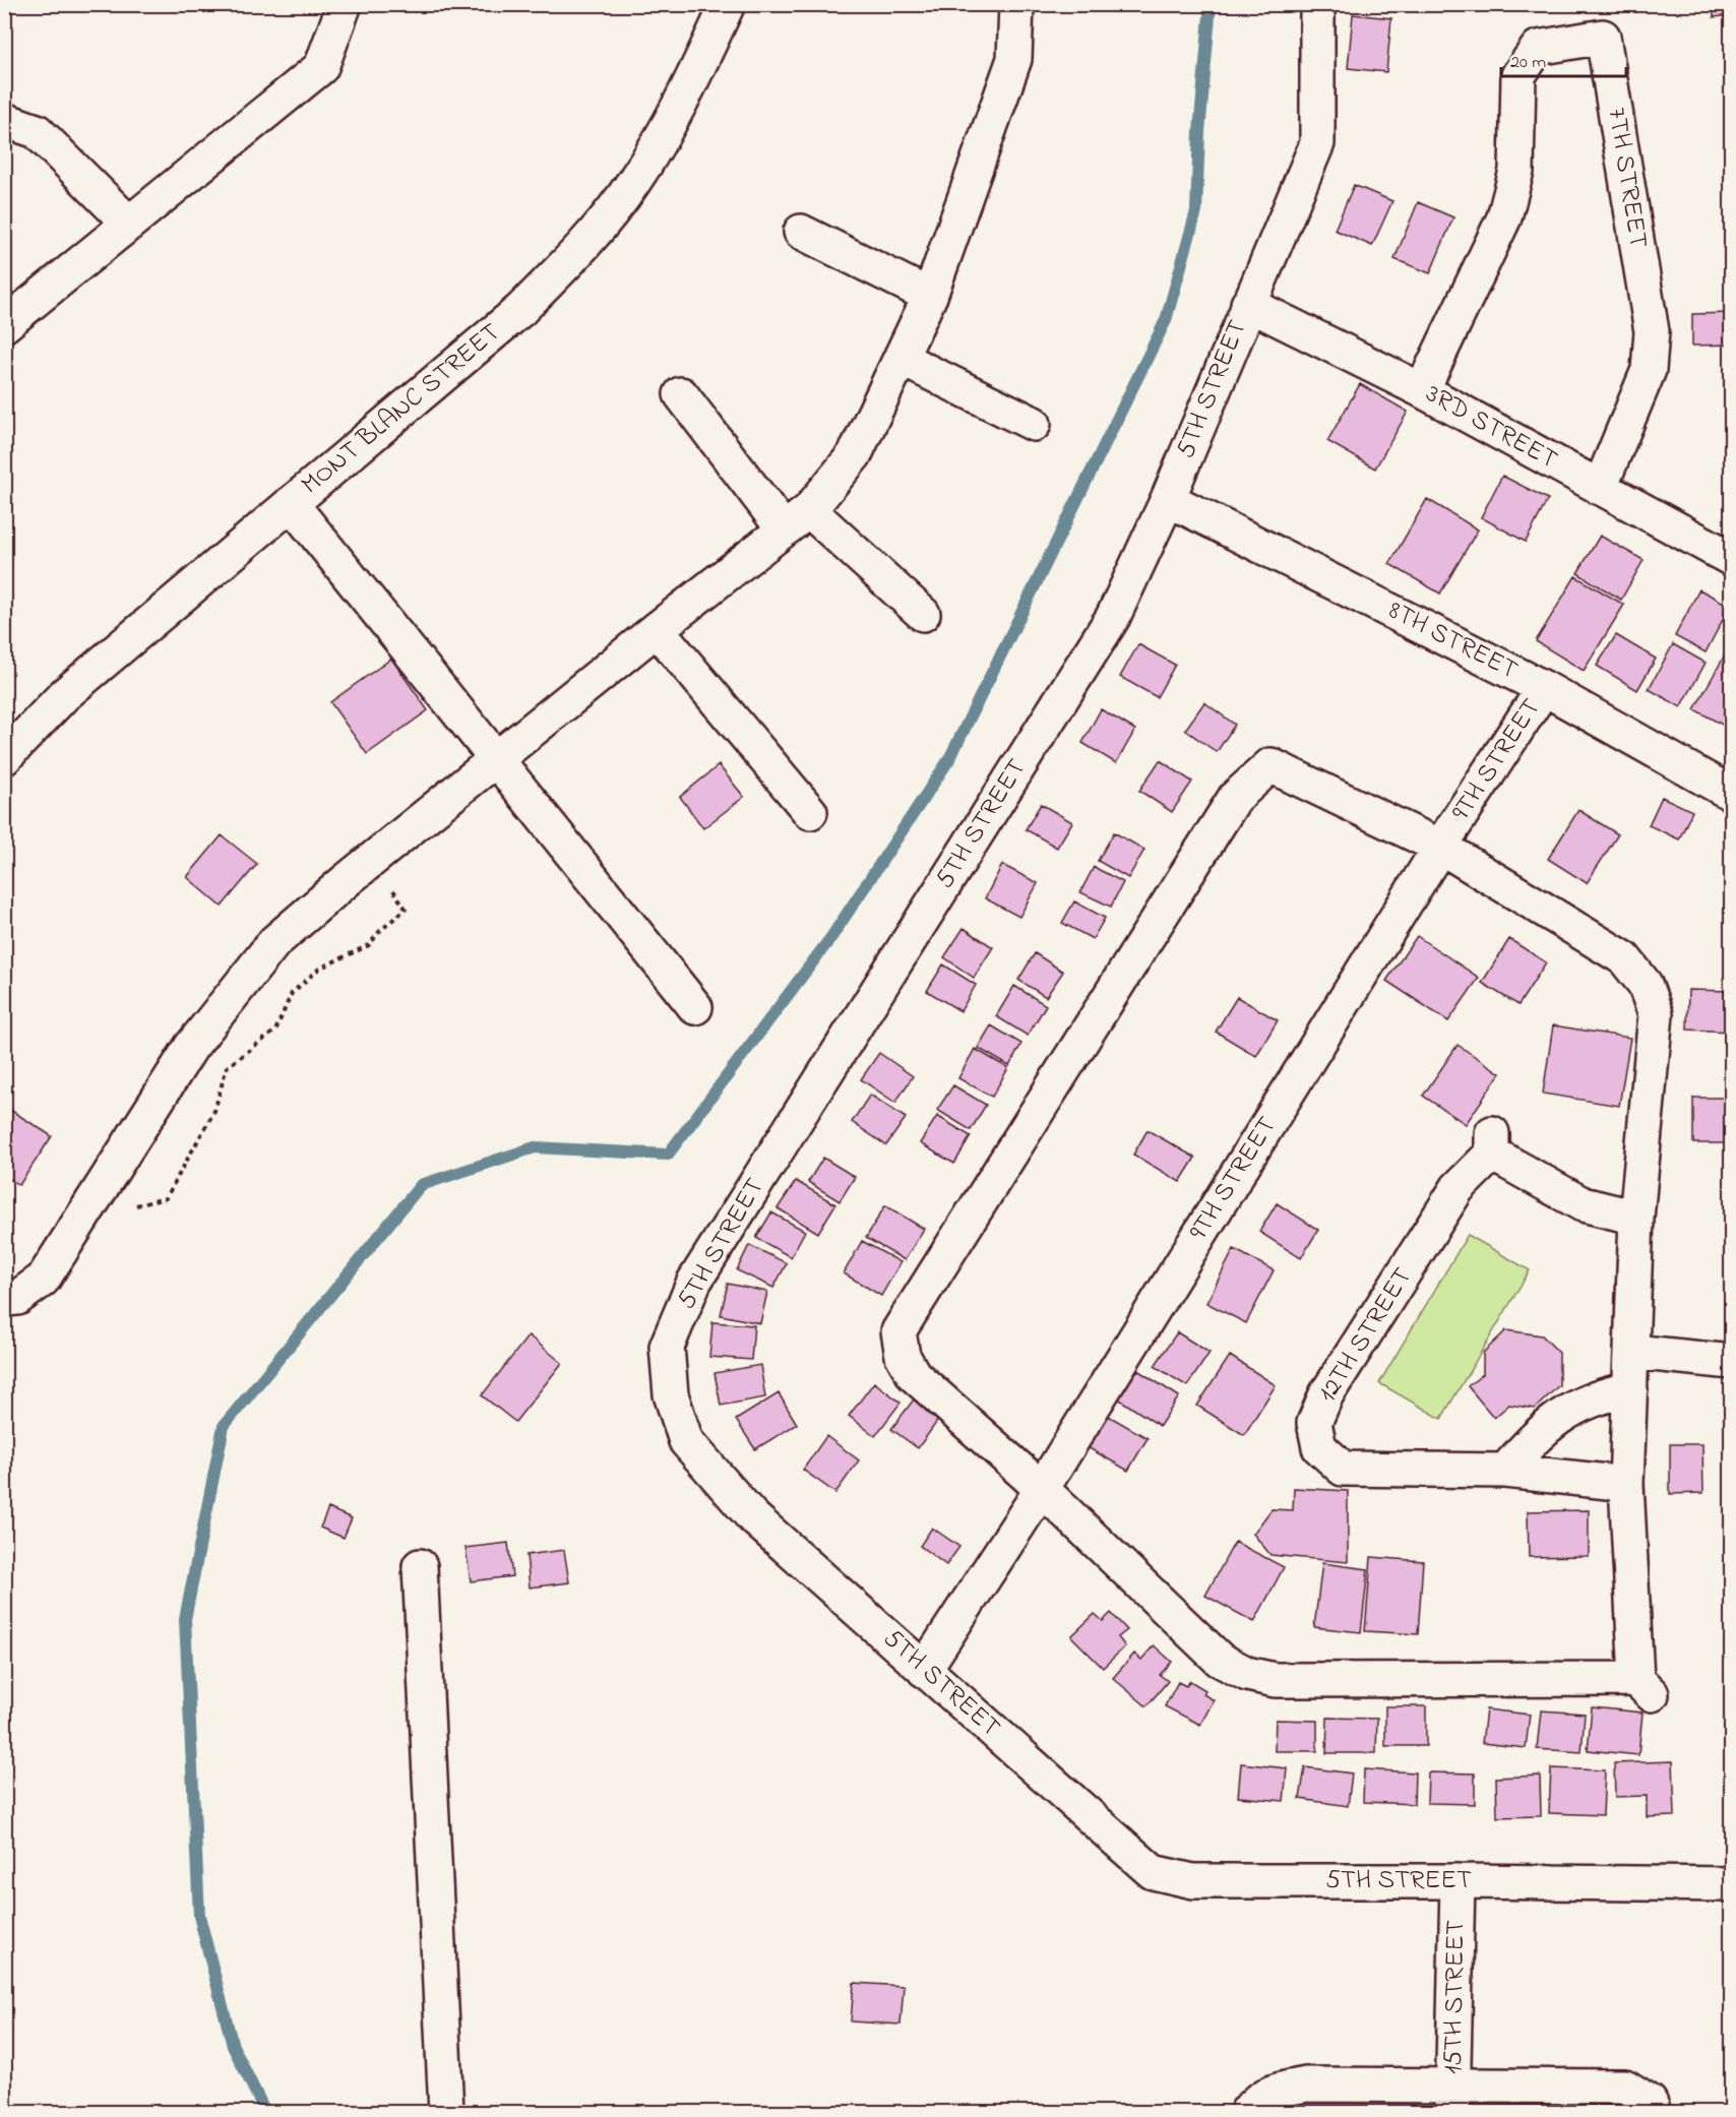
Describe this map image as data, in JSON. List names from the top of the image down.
{
  "streets": {
    "street": [
      "7TH STREET",
      "5TH STREET",
      "MONT BLANC STREET",
      "3RD STREET",
      "8TH STREET",
      "9TH STREET",
      "12TH STREET",
      "15TH STREET"
    ]
  },
  "crossings": [
    ["7TH STREET", "3RD STREET"],
    ["5TH STREET", "3RD STREET"],
    ["5TH STREET", "8TH STREET"],
    ["5TH STREET", "9TH STREET"],
    ["5TH STREET", "15TH STREET"],
    ["8TH STREET", "9TH STREET"]
  ],
  "scale_bar": "20 m"
}
